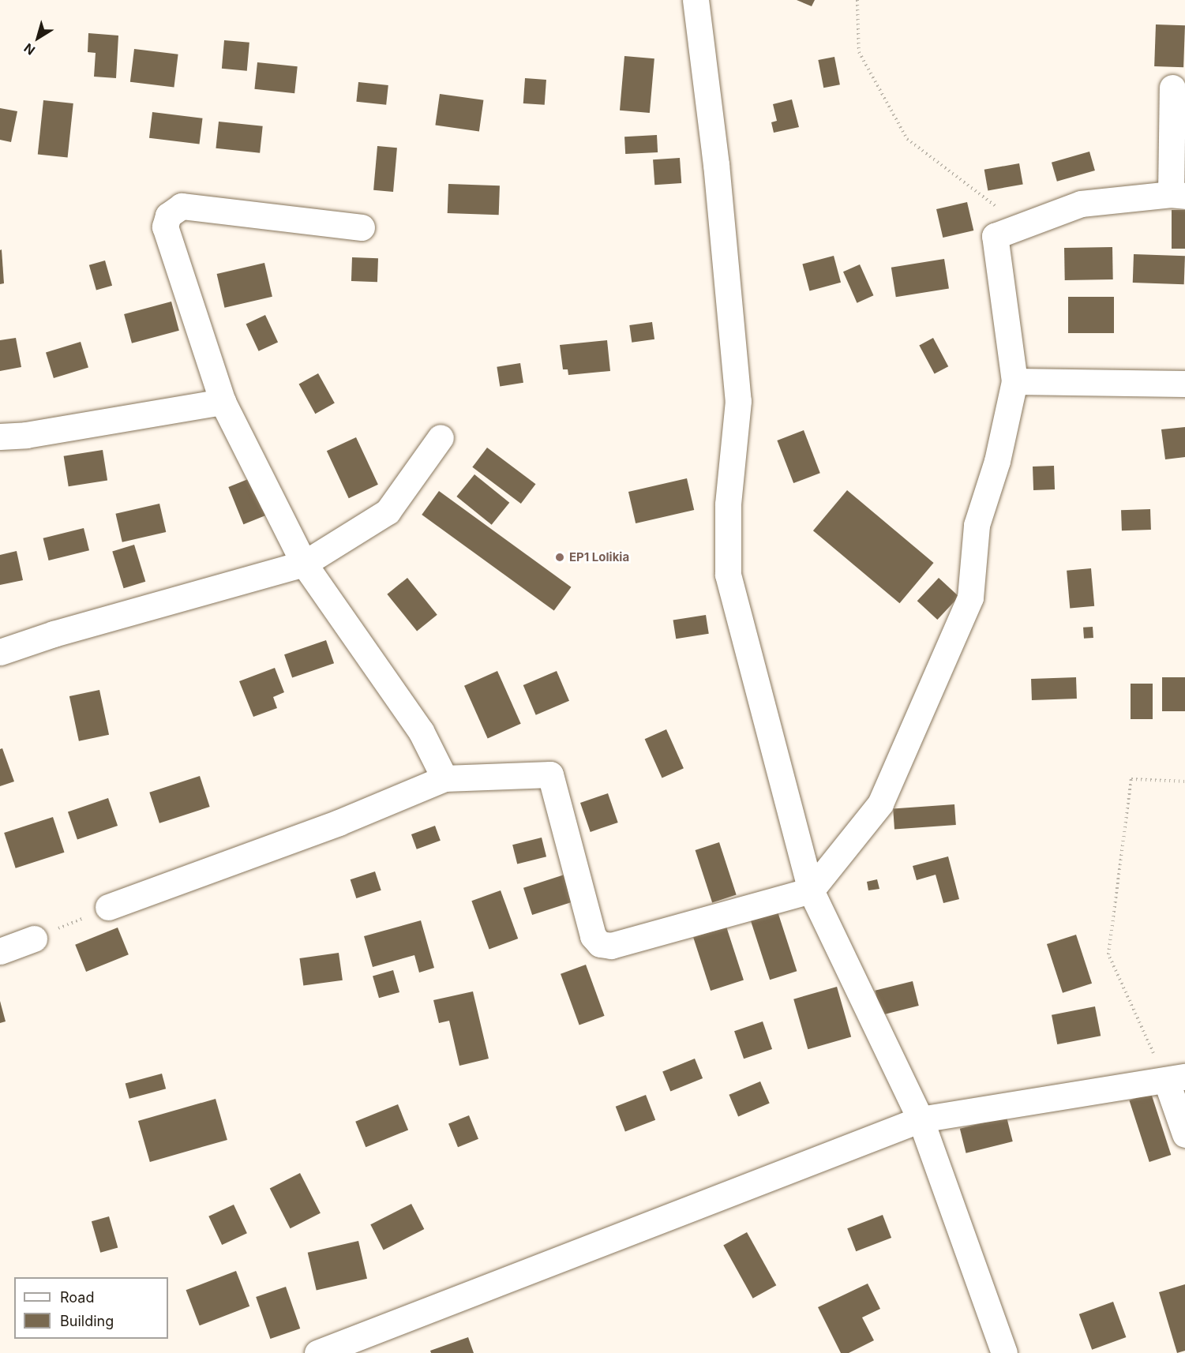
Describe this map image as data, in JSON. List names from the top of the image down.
{
  "places": ["EP1 Lolikia"],
  "legend": ["Road", "Building"],
  "north": "bottom left"
}
